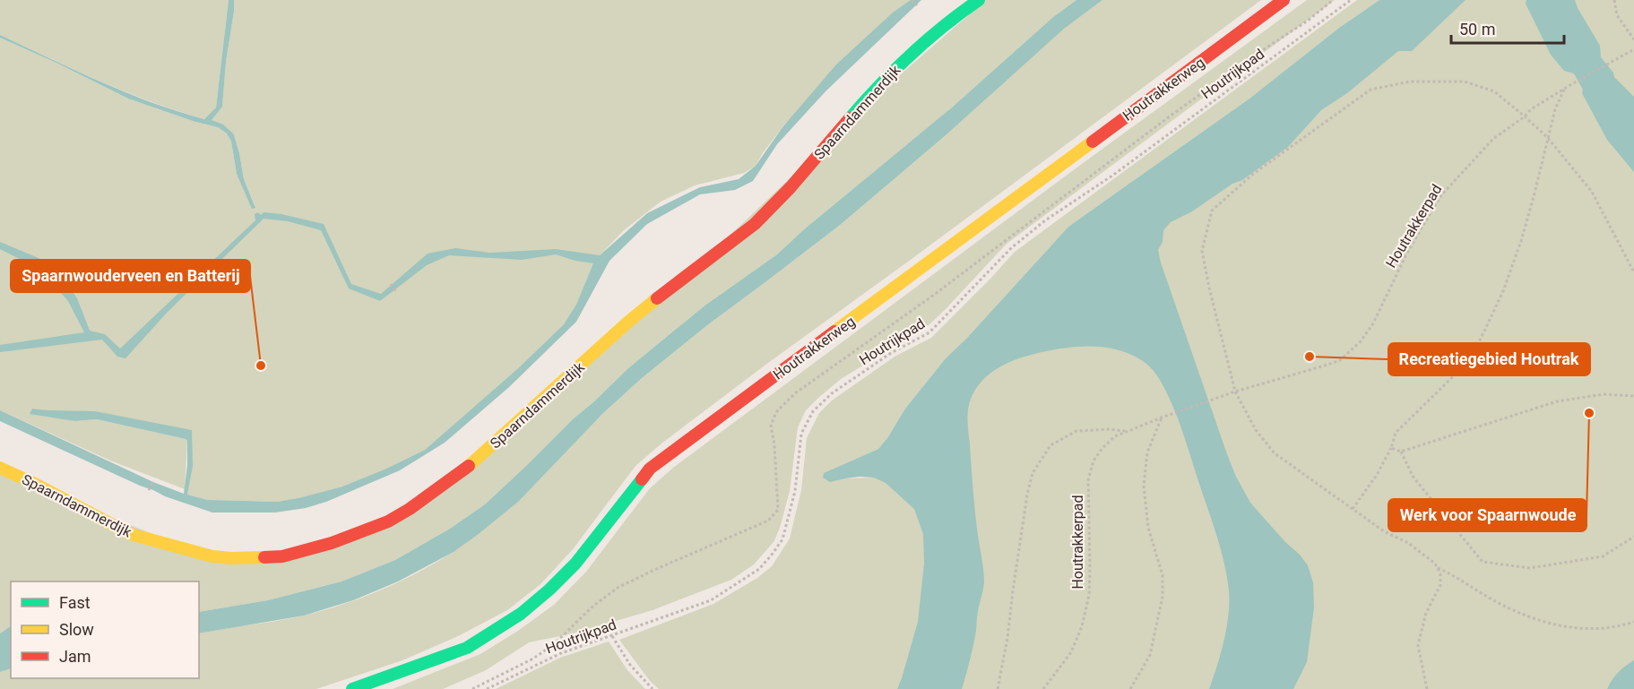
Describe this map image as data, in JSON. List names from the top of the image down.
{
  "streets": {
    "street": ["Houtrakkerweg", "Spaarndammerdijk"],
    "path": ["Houtrijkpad", "Houtrakkerpad"]
  },
  "places": ["Recreatiegebied Houtrak", "Spaarnwouderveen en Batterij", "Werk voor Spaarnwoude"],
  "legend": ["Fast", "Slow", "Jam"],
  "scale_bar": "50 m"
}
